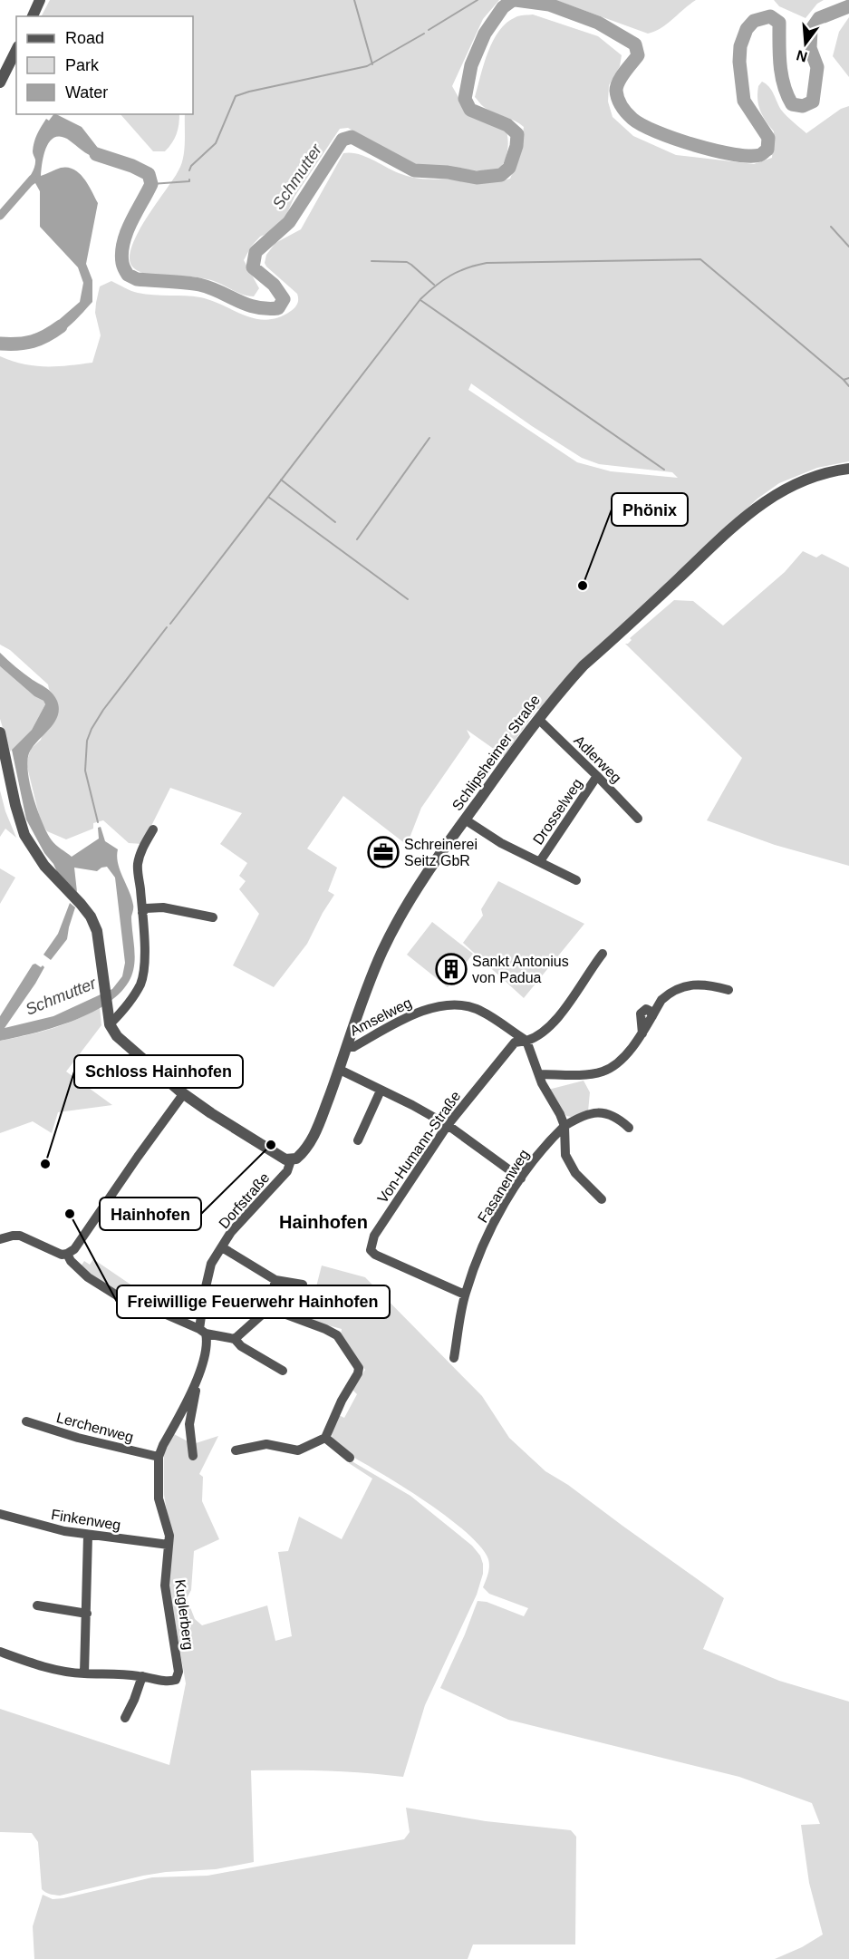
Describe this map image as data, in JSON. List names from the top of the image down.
{
  "streets": {
    "street": [
      "Schlipsheimer Straße",
      "Adlerweg",
      "Drosselweg",
      "Amselweg",
      "Von-Humann-Straße",
      "Fasanenweg",
      "Dorfstraße",
      "Lerchenweg",
      "Finkenweg",
      "Kuglerberg"
    ]
  },
  "crossings": [
    ["Schlipsheimer Straße", "Adlerweg"],
    ["Schlipsheimer Straße", "Drosselweg"],
    ["Schlipsheimer Straße", "Amselweg"],
    ["Schlipsheimer Straße", "Dorfstraße"],
    ["Adlerweg", "Drosselweg"],
    ["Amselweg", "Von-Humann-Straße"],
    ["Von-Humann-Straße", "Fasanenweg"],
    ["Dorfstraße", "Kuglerberg"],
    ["Lerchenweg", "Kuglerberg"],
    ["Finkenweg", "Kuglerberg"]
  ],
  "districts": ["Hainhofen"],
  "water": ["Schmutter"],
  "places": {
    "other": [
      "Phönix",
      "Hainhofen",
      "Schloss Hainhofen",
      "Freiwillige Feuerwehr Hainhofen"
    ],
    "office": ["Schreinerei Seitz GbR"],
    "building": ["Sankt Antonius von Padua"]
  },
  "legend": ["Road", "Park", "Water"],
  "north": "bottom"
}
